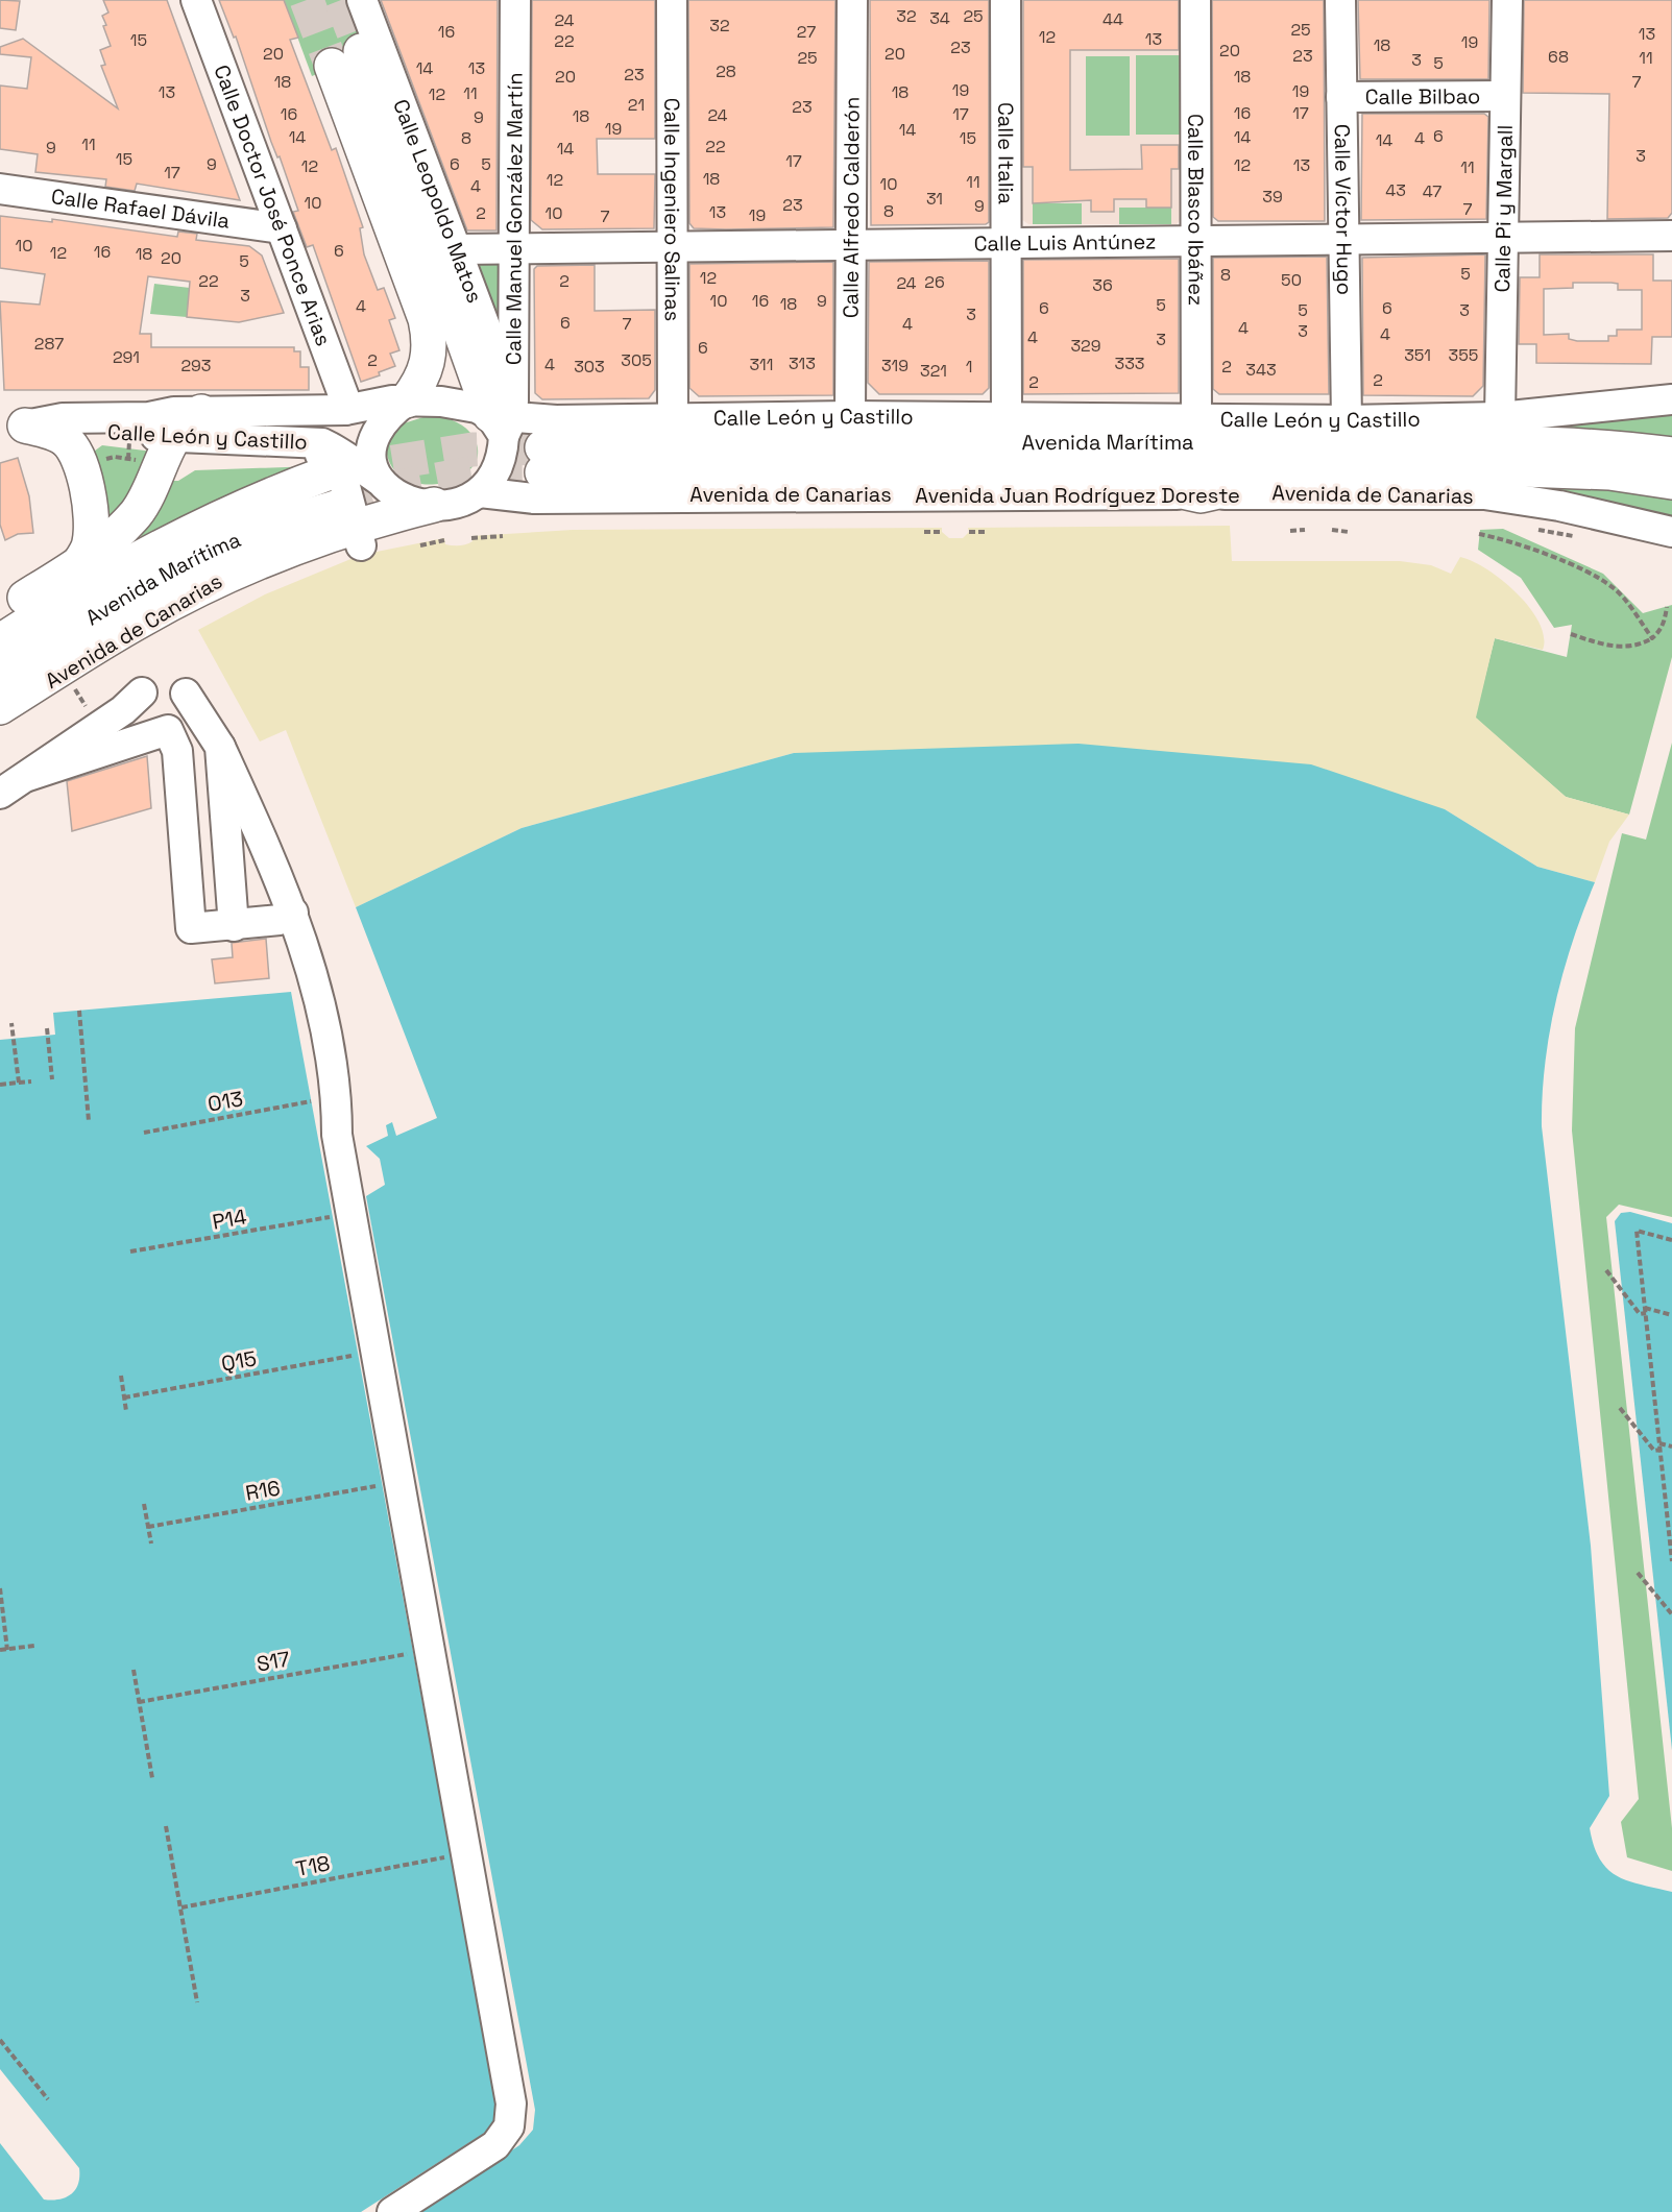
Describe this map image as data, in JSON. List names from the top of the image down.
{
  "streets": {
    "highway": ["Avenida Marítima"],
    "street": [
      "Calle Bilbao",
      "Calle Italia",
      "Calle Leopoldo Matos",
      "Calle Doctor José Ponce Arias",
      "Calle Rafael Dávila",
      "Calle Alfredo Calderón",
      "Calle Pi y Margall",
      "Calle Ingeniero Salinas",
      "Calle Blasco Ibáñez",
      "Calle Víctor Hugo",
      "Calle Manuel González Martín",
      "Calle Luis Antúnez",
      "Calle León y Castillo",
      "Avenida Juan Rodríguez Doreste"
    ],
    "path": [
      "O13",
      "P14",
      "Q15",
      "R16",
      "S17",
      "T18"
    ]
  },
  "crossings": [
    ["Calle Bilbao", "Calle Pi y Margall"],
    ["Calle Bilbao", "Calle Víctor Hugo"],
    ["Calle Italia", "Calle Luis Antúnez"],
    ["Calle Italia", "Calle León y Castillo"],
    ["Calle Leopoldo Matos", "Calle Manuel González Martín"],
    ["Calle Leopoldo Matos", "Calle Luis Antúnez"],
    ["Calle Leopoldo Matos", "Calle León y Castillo"],
    ["Calle Leopoldo Matos", "Avenida Juan Rodríguez Doreste"],
    ["Calle Doctor José Ponce Arias", "Calle Rafael Dávila"],
    ["Calle Doctor José Ponce Arias", "Calle León y Castillo"],
    ["Calle Alfredo Calderón", "Calle Luis Antúnez"],
    ["Calle Alfredo Calderón", "Calle León y Castillo"],
    ["Calle Pi y Margall", "Calle Luis Antúnez"],
    ["Calle Pi y Margall", "Calle León y Castillo"],
    ["Calle Ingeniero Salinas", "Calle Luis Antúnez"],
    ["Calle Ingeniero Salinas", "Calle León y Castillo"],
    ["Calle Blasco Ibáñez", "Calle Luis Antúnez"],
    ["Calle Blasco Ibáñez", "Calle León y Castillo"],
    ["Calle Blasco Ibáñez", "Avenida Marítima"],
    ["Calle Víctor Hugo", "Calle Luis Antúnez"],
    ["Calle Víctor Hugo", "Calle León y Castillo"],
    ["Calle Manuel González Martín", "Calle Luis Antúnez"],
    ["Calle Manuel González Martín", "Calle León y Castillo"],
    ["Calle Manuel González Martín", "Avenida Juan Rodríguez Doreste"],
    ["Calle León y Castillo", "Avenida Marítima"],
    ["Calle León y Castillo", "Avenida Juan Rodríguez Doreste"]
  ],
  "house_numbers": [
    "32",
    "25",
    "34",
    "44",
    "24",
    "32",
    "25",
    "16",
    "27",
    "13",
    "12",
    "13",
    "15",
    "22",
    "19",
    "18",
    "23",
    "20",
    "20",
    "20",
    "23",
    "68",
    "25",
    "11",
    "3",
    "5",
    "14",
    "13",
    "28",
    "23",
    "20",
    "18",
    "18",
    "7",
    "19",
    "19",
    "13",
    "18",
    "11",
    "12",
    "21",
    "23",
    "16",
    "17",
    "16",
    "17",
    "24",
    "18",
    "9",
    "19",
    "14",
    "6",
    "14",
    "14",
    "8",
    "15",
    "4",
    "14",
    "11",
    "22",
    "9",
    "14",
    "3",
    "15",
    "17",
    "9",
    "6",
    "5",
    "12",
    "13",
    "12",
    "11",
    "17",
    "18",
    "12",
    "11",
    "10",
    "4",
    "43",
    "47",
    "39",
    "31",
    "10",
    "23",
    "9",
    "7",
    "8",
    "13",
    "2",
    "10",
    "19",
    "7",
    "10",
    "6",
    "16",
    "12",
    "18",
    "20",
    "5",
    "5",
    "8",
    "12",
    "50",
    "22",
    "2",
    "26",
    "24",
    "36",
    "3",
    "10",
    "16",
    "9",
    "18",
    "5",
    "4",
    "6",
    "6",
    "5",
    "3",
    "3",
    "6",
    "7",
    "4",
    "4",
    "3",
    "4",
    "4",
    "3",
    "287",
    "329",
    "6",
    "351",
    "355",
    "291",
    "2",
    "305",
    "313",
    "333",
    "4",
    "311",
    "293",
    "319",
    "303",
    "1",
    "2",
    "343",
    "321",
    "2",
    "2"
  ]
}
